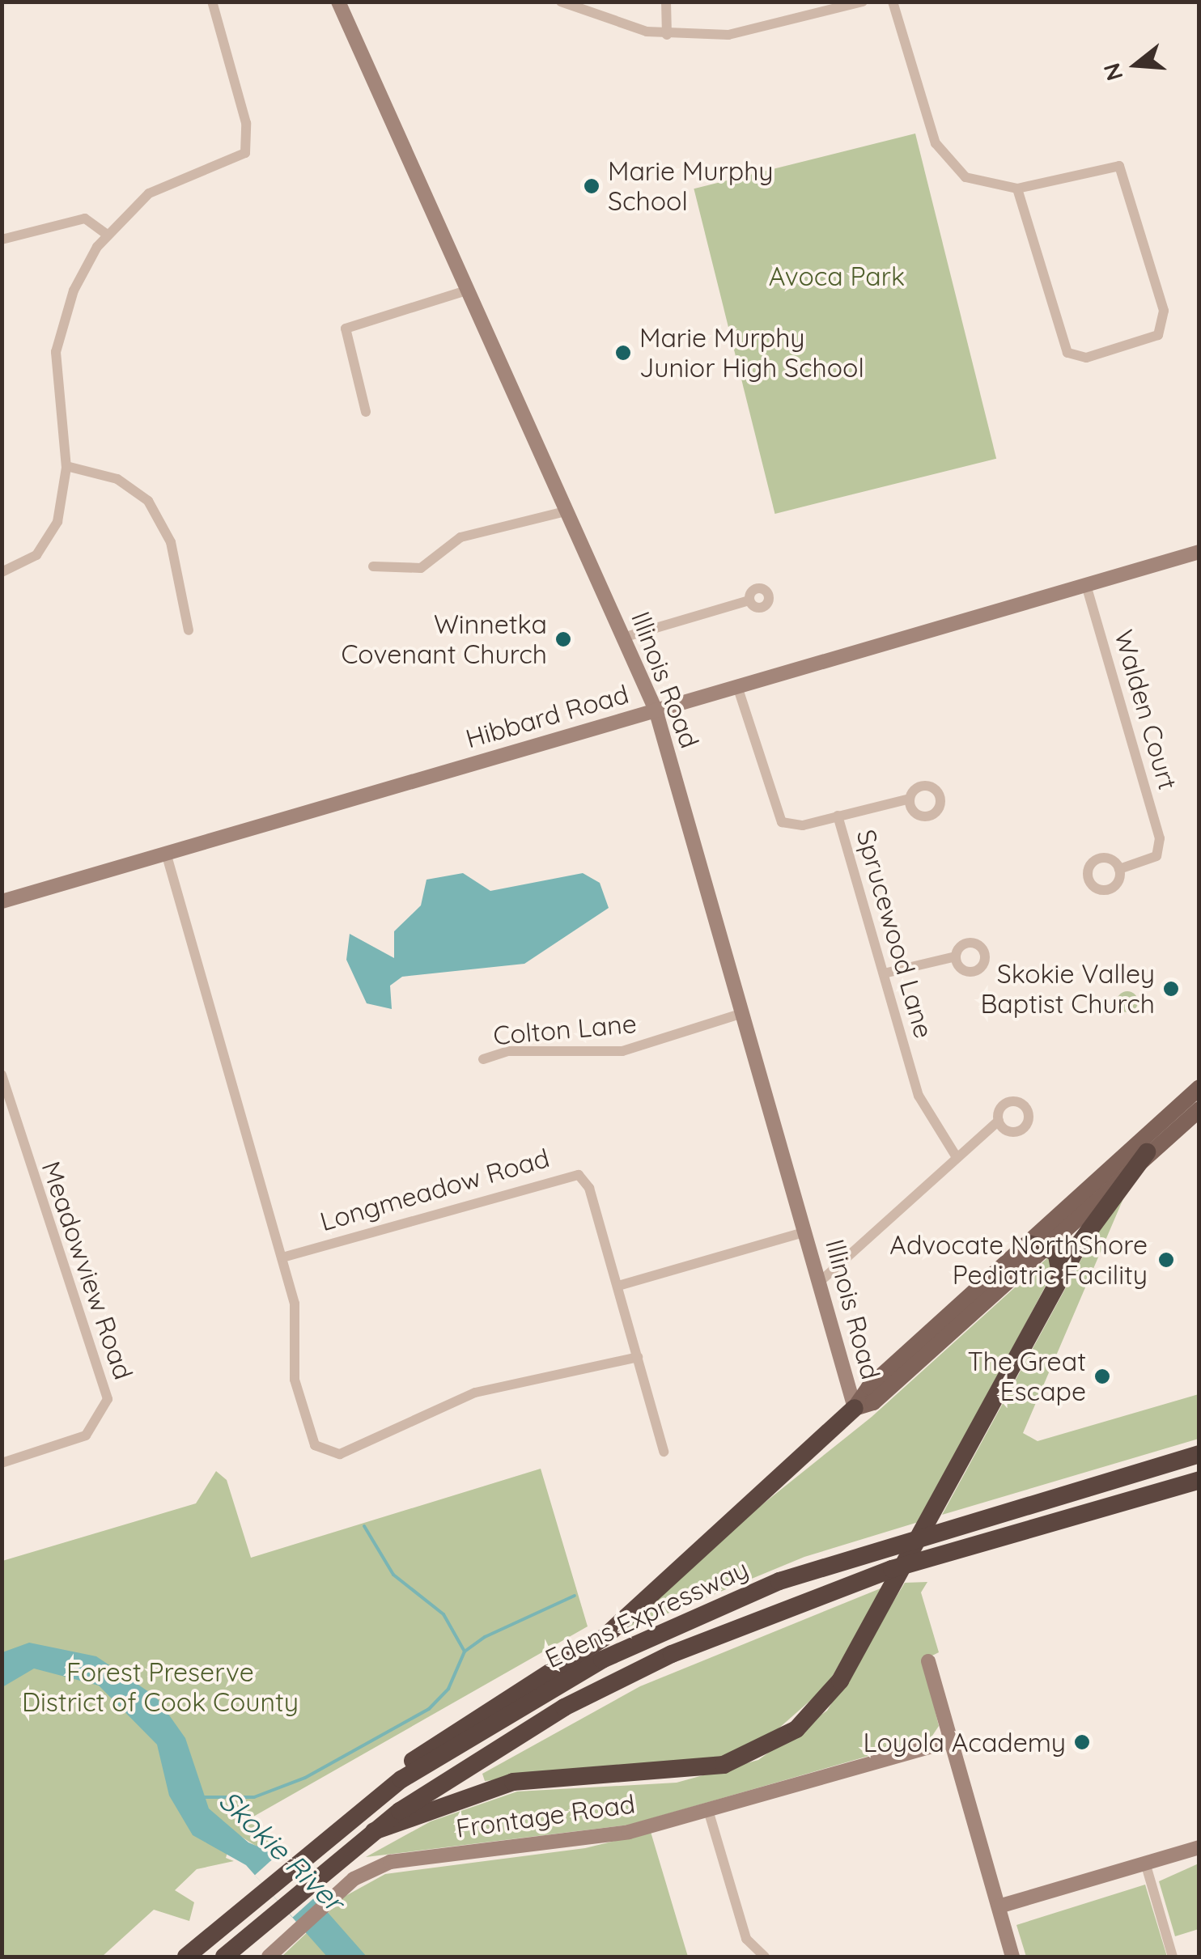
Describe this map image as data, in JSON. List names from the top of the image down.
{
  "streets": {
    "highway": ["Edens Expressway"],
    "street": [
      "Illinois Road",
      "Walden Court",
      "Hibbard Road",
      "Sprucewood Lane",
      "Colton Lane",
      "Longmeadow Road",
      "Meadowview Road",
      "Frontage Road"
    ]
  },
  "crossings": [
    ["Illinois Road", "Hibbard Road"],
    ["Illinois Road", "Colton Lane"],
    ["Walden Court", "Hibbard Road"],
    ["Hibbard Road", "Sprucewood Lane"]
  ],
  "water": ["Skokie River"],
  "parks": ["Avoca Park", "Forest Preserve District of Cook County"],
  "places": [
    "Marie Murphy School",
    "Marie Murphy Junior High School",
    "Winnetka Covenant Church",
    "Skokie Valley Baptist Church",
    "Advocate NorthShore Pediatric Facility",
    "The Great Escape",
    "Loyola Academy"
  ],
  "north": "left"
}
